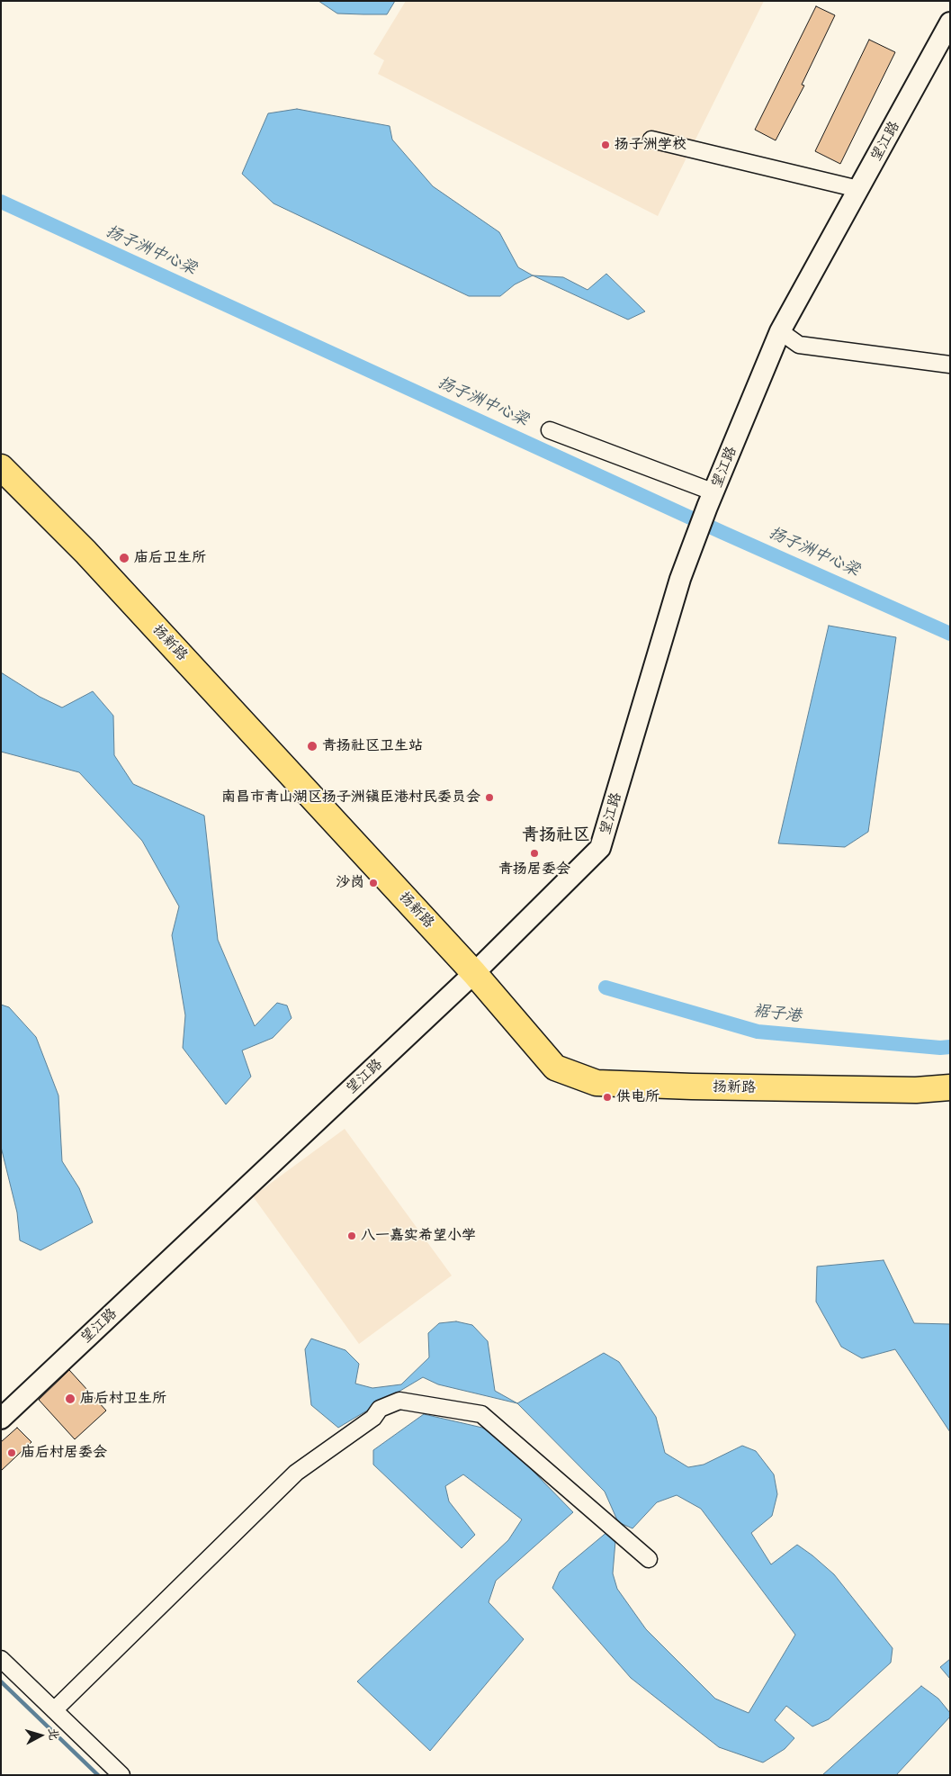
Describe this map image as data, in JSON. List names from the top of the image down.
{
  "streets": {
    "main road": ["扬新路"],
    "street": ["望江路"]
  },
  "crossings": [
    ["望江路", "扬新路"]
  ],
  "districts": ["青扬社区"],
  "water": ["扬子洲中心梁", "裾子港"],
  "places": [
    "扬子洲学校",
    "庙后卫生所",
    "青扬社区卫生站",
    "南昌市青山湖区扬子洲镇臣港村民委员会",
    "青扬居委会",
    "沙岗",
    "供电所",
    "八一嘉实希望小学",
    "庙后村卫生所",
    "庙后村居委会"
  ],
  "north": "right"
}
